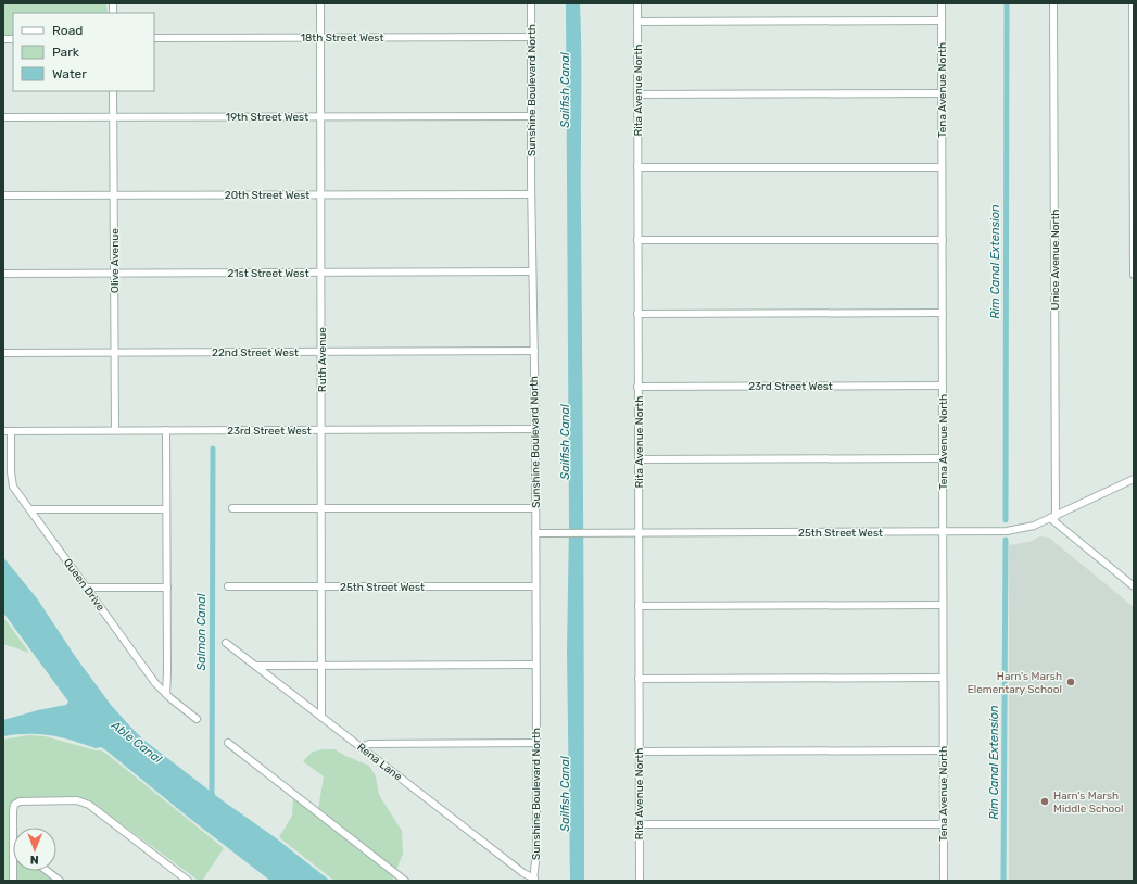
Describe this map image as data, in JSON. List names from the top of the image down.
{
  "streets": {
    "street": [
      "18th Street West",
      "Sunshine Boulevard North",
      "Rita Avenue North",
      "Tena Avenue North",
      "19th Street West",
      "20th Street West",
      "Unice Avenue North",
      "Olive Avenue",
      "21st Street West",
      "22nd Street West",
      "Ruth Avenue",
      "23rd Street West",
      "25th Street West",
      "Queen Drive",
      "Rena Lane"
    ]
  },
  "crossings": [
    ["18th Street West", "Sunshine Boulevard North"],
    ["18th Street West", "Ruth Avenue"],
    ["Sunshine Boulevard North", "19th Street West"],
    ["Sunshine Boulevard North", "20th Street West"],
    ["Sunshine Boulevard North", "21st Street West"],
    ["Sunshine Boulevard North", "22nd Street West"],
    ["Sunshine Boulevard North", "23rd Street West"],
    ["Sunshine Boulevard North", "25th Street West"],
    ["Sunshine Boulevard North", "Rena Lane"],
    ["Rita Avenue North", "23rd Street West"],
    ["Rita Avenue North", "25th Street West"],
    ["Tena Avenue North", "23rd Street West"],
    ["Tena Avenue North", "25th Street West"],
    ["19th Street West", "Olive Avenue"],
    ["19th Street West", "Ruth Avenue"],
    ["20th Street West", "Olive Avenue"],
    ["20th Street West", "Ruth Avenue"],
    ["Unice Avenue North", "25th Street West"],
    ["Olive Avenue", "21st Street West"],
    ["Olive Avenue", "22nd Street West"],
    ["Olive Avenue", "23rd Street West"],
    ["21st Street West", "Ruth Avenue"],
    ["22nd Street West", "Ruth Avenue"],
    ["Ruth Avenue", "23rd Street West"],
    ["Ruth Avenue", "25th Street West"],
    ["Ruth Avenue", "Rena Lane"],
    ["23rd Street West", "Queen Drive"]
  ],
  "water": [
    "Sailfish Canal",
    "Rim Canal Extension",
    "Salmon Canal",
    "Able Canal"
  ],
  "places": ["Harn's Marsh Elementary School", "Harn's Marsh Middle School"],
  "legend": ["Road", "Park", "Water"],
  "north": "bottom"
}
